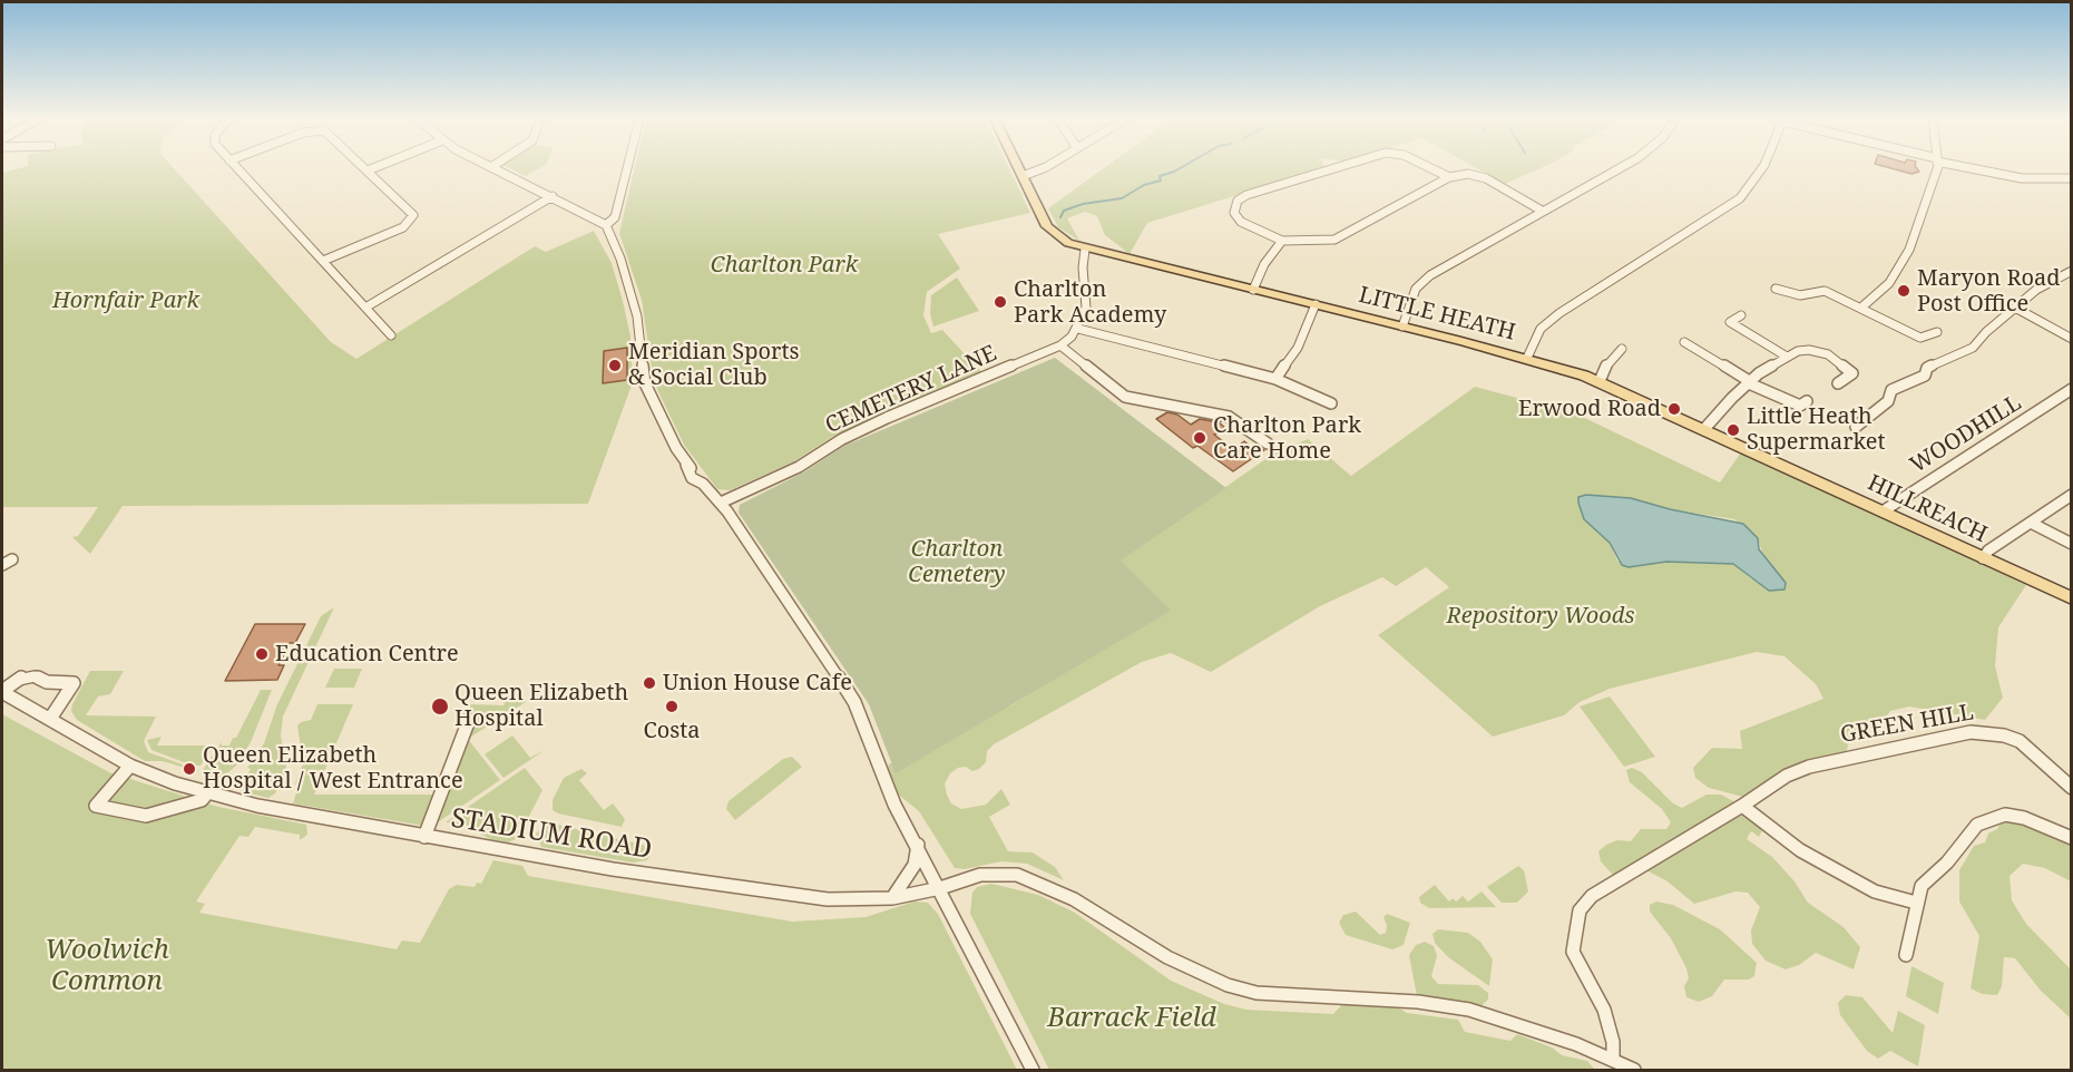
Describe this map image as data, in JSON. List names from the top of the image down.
{
  "streets": {
    "main road": ["LITTLE HEATH", "HILLREACH"],
    "street": [
      "CEMETERY LANE",
      "WOODHILL",
      "GREEN HILL",
      "STADIUM ROAD"
    ]
  },
  "crossings": [
    ["LITTLE HEATH", "HILLREACH"],
    ["WOODHILL", "HILLREACH"],
    ["GREEN HILL", "STADIUM ROAD"]
  ],
  "parks": [
    "Charlton Park",
    "Hornfair Park",
    "Charlton Cemetery",
    "Repository Woods",
    "Woolwich Common",
    "Barrack Field"
  ],
  "places": [
    "Maryon Road Post Office",
    "Charlton Park Academy",
    "Meridian Sports & Social Club",
    "Erwood Road",
    "Little Heath Supermarket",
    "Charlton Park Care Home",
    "Education Centre",
    "Union House Cafe",
    "Queen Elizabeth Hospital",
    "Costa",
    "Queen Elizabeth Hospital / West Entrance"
  ]
}
